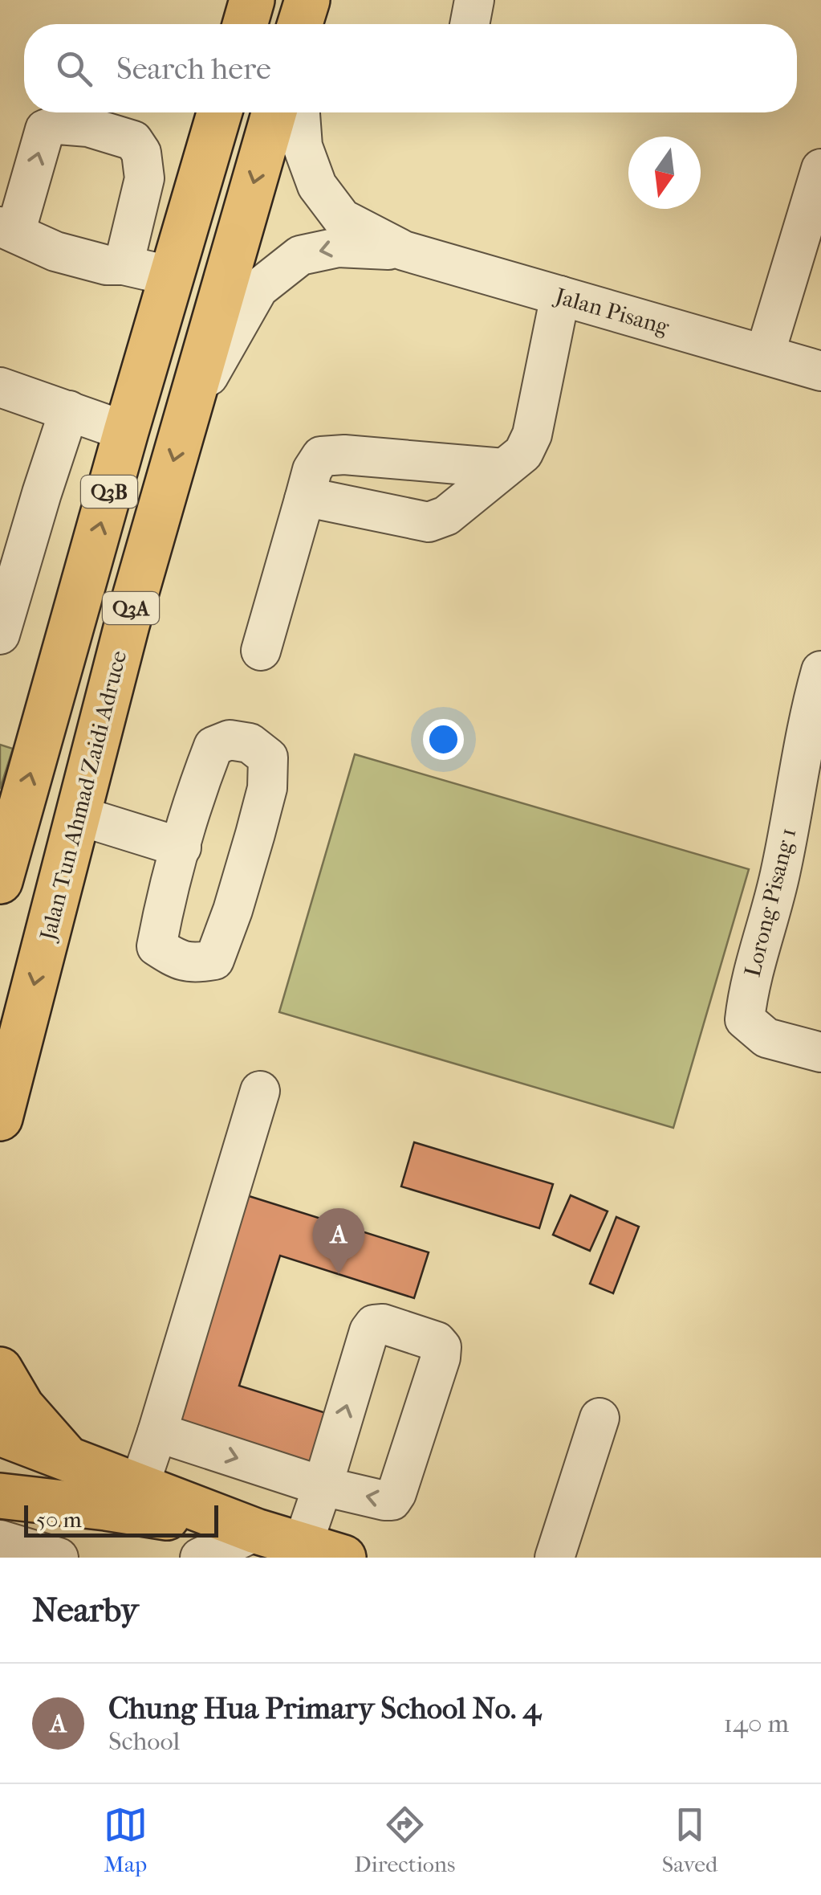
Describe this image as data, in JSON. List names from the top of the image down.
{
  "streets": {
    "main road": ["Q3B", "Q3A", "Jalan Tun Ahmad Zaidi Adruce"],
    "street": ["Jalan Pisang", "Lorong Pisang 1"]
  },
  "crossings": [
    ["Jalan Pisang", "Jalan Tun Ahmad Zaidi Adruce"]
  ],
  "scale_bar": "50 m",
  "north": "bottom",
  "page": {
    "search": "Search here",
    "pins": "A",
    "scale": "50 m",
    "heading": "Nearby",
    "list": [
      {
        "mark": "A",
        "name": "Chung Hua Primary School No. 4",
        "note": "School",
        "value": "140 m"
      }
    ],
    "nav": ["Map", "Directions", "Saved"]
  }
}
